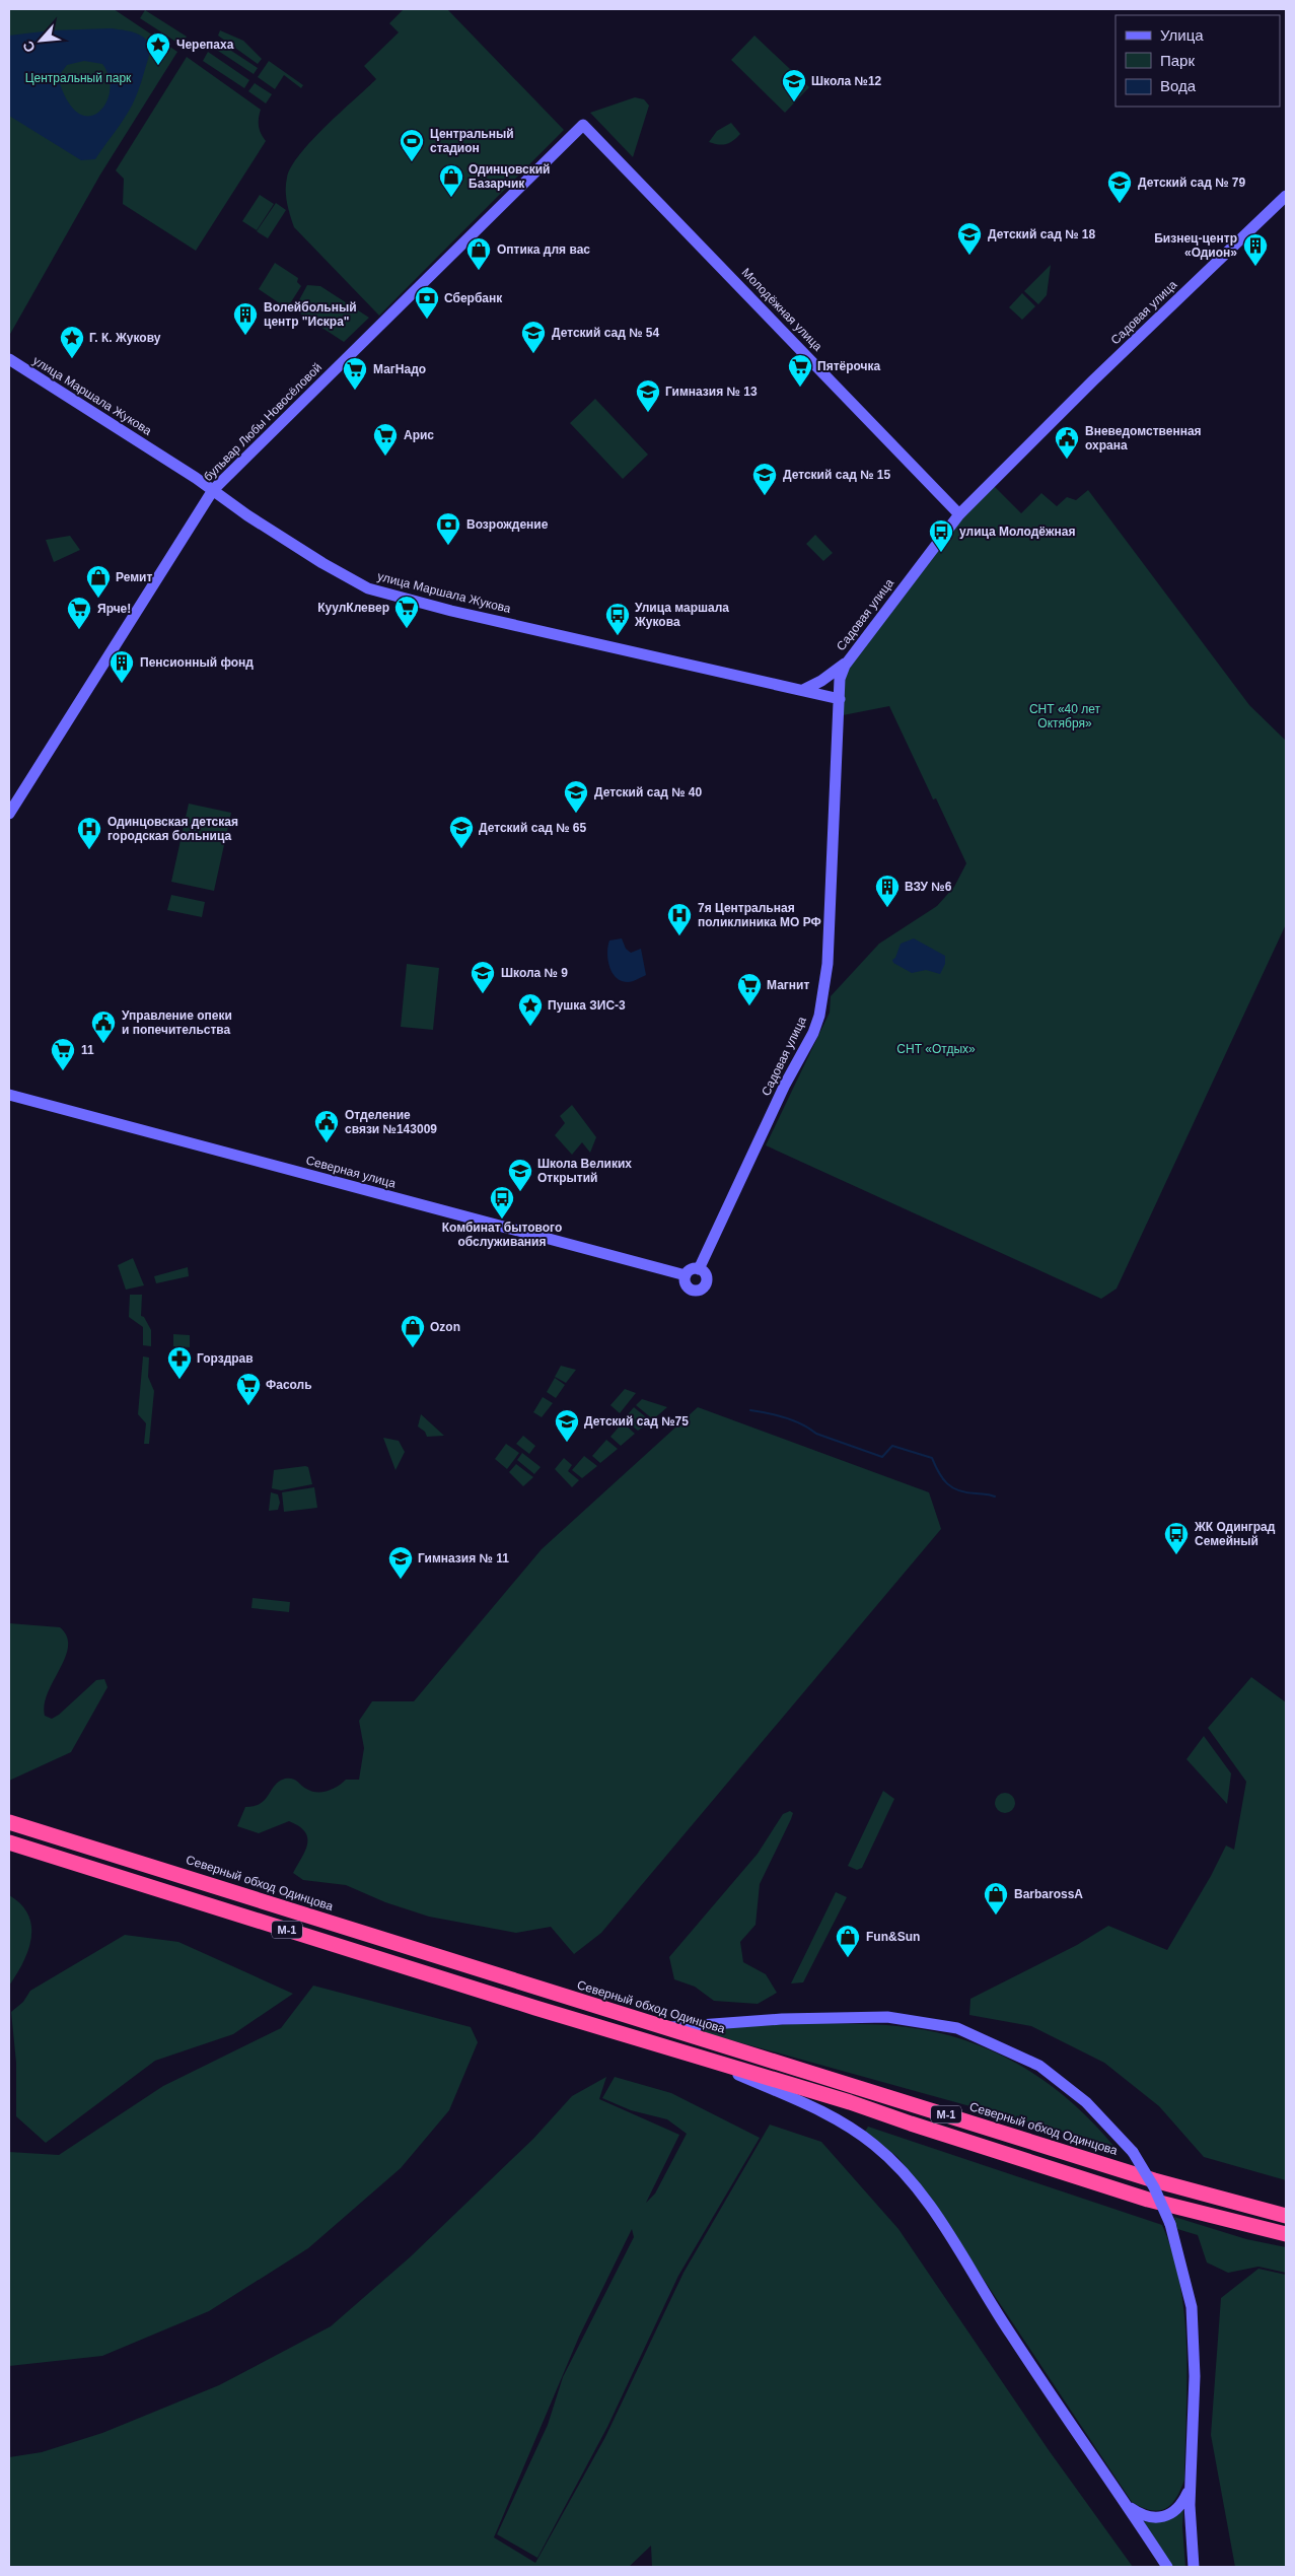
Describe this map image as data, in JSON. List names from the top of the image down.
{
  "streets": {
    "highway": ["Северный обход Одинцова", "М-1"],
    "street": [
      "Молодёжная улица",
      "Садовая улица",
      "улица Маршала Жукова",
      "бульвар Любы Новосёловой",
      "Северная улица"
    ]
  },
  "crossings": [
    ["Молодёжная улица", "Садовая улица"],
    ["Молодёжная улица", "бульвар Любы Новосёловой"],
    ["Садовая улица", "улица Маршала Жукова"],
    ["Садовая улица", "Северная улица"],
    ["улица Маршала Жукова", "бульвар Любы Новосёловой"],
    ["Северный обход Одинцова", "М-1"]
  ],
  "parks": ["Центральный парк", "СНТ «40 лет Октября»", "СНТ «Отдых»"],
  "places": {
    "place": ["Черепаха", "Г. К. Жукову", "Пушка ЗИС-3"],
    "school or university": [
      "Школа №12",
      "Детский сад № 79",
      "Детский сад № 18",
      "Детский сад № 54",
      "Гимназия № 13",
      "Детский сад № 15",
      "Детский сад № 40",
      "Детский сад № 65",
      "Школа № 9",
      "Школа Великих Открытий",
      "Детский сад №75",
      "Гимназия № 11"
    ],
    "sports": ["Центральный стадион"],
    "shop": [
      "Одинцовский Базарчик",
      "Оптика для вас",
      "Ремит",
      "Ozon",
      "BarbarossA",
      "Fun&Sun"
    ],
    "building": [
      "Бизнец-центр «Одион»",
      "Волейбольный центр \"Искра\"",
      "Пенсионный фонд",
      "ВЗУ №6"
    ],
    "bank": ["Сбербанк", "Возрождение"],
    "supermarket": [
      "Пятёрочка",
      "МагНадо",
      "Арис",
      "КуулКлевер",
      "Ярче!",
      "Магнит",
      "11",
      "Фасоль"
    ],
    "public building": ["Вневедомственная охрана", "Управление опеки и попечительства", "Отделение связи №143009"],
    "bus stop": [
      "улица Молодёжная",
      "Улица маршала Жукова",
      "Комбинат бытового обслуживания",
      "ЖК Одинград Семейный"
    ],
    "hospital": ["Одинцовская детская городская больница", "7я Центральная поликлиника МО РФ"],
    "pharmacy": ["Горздрав"]
  },
  "legend": ["Улица", "Парк", "Вода"],
  "north": "bottom left"
}
